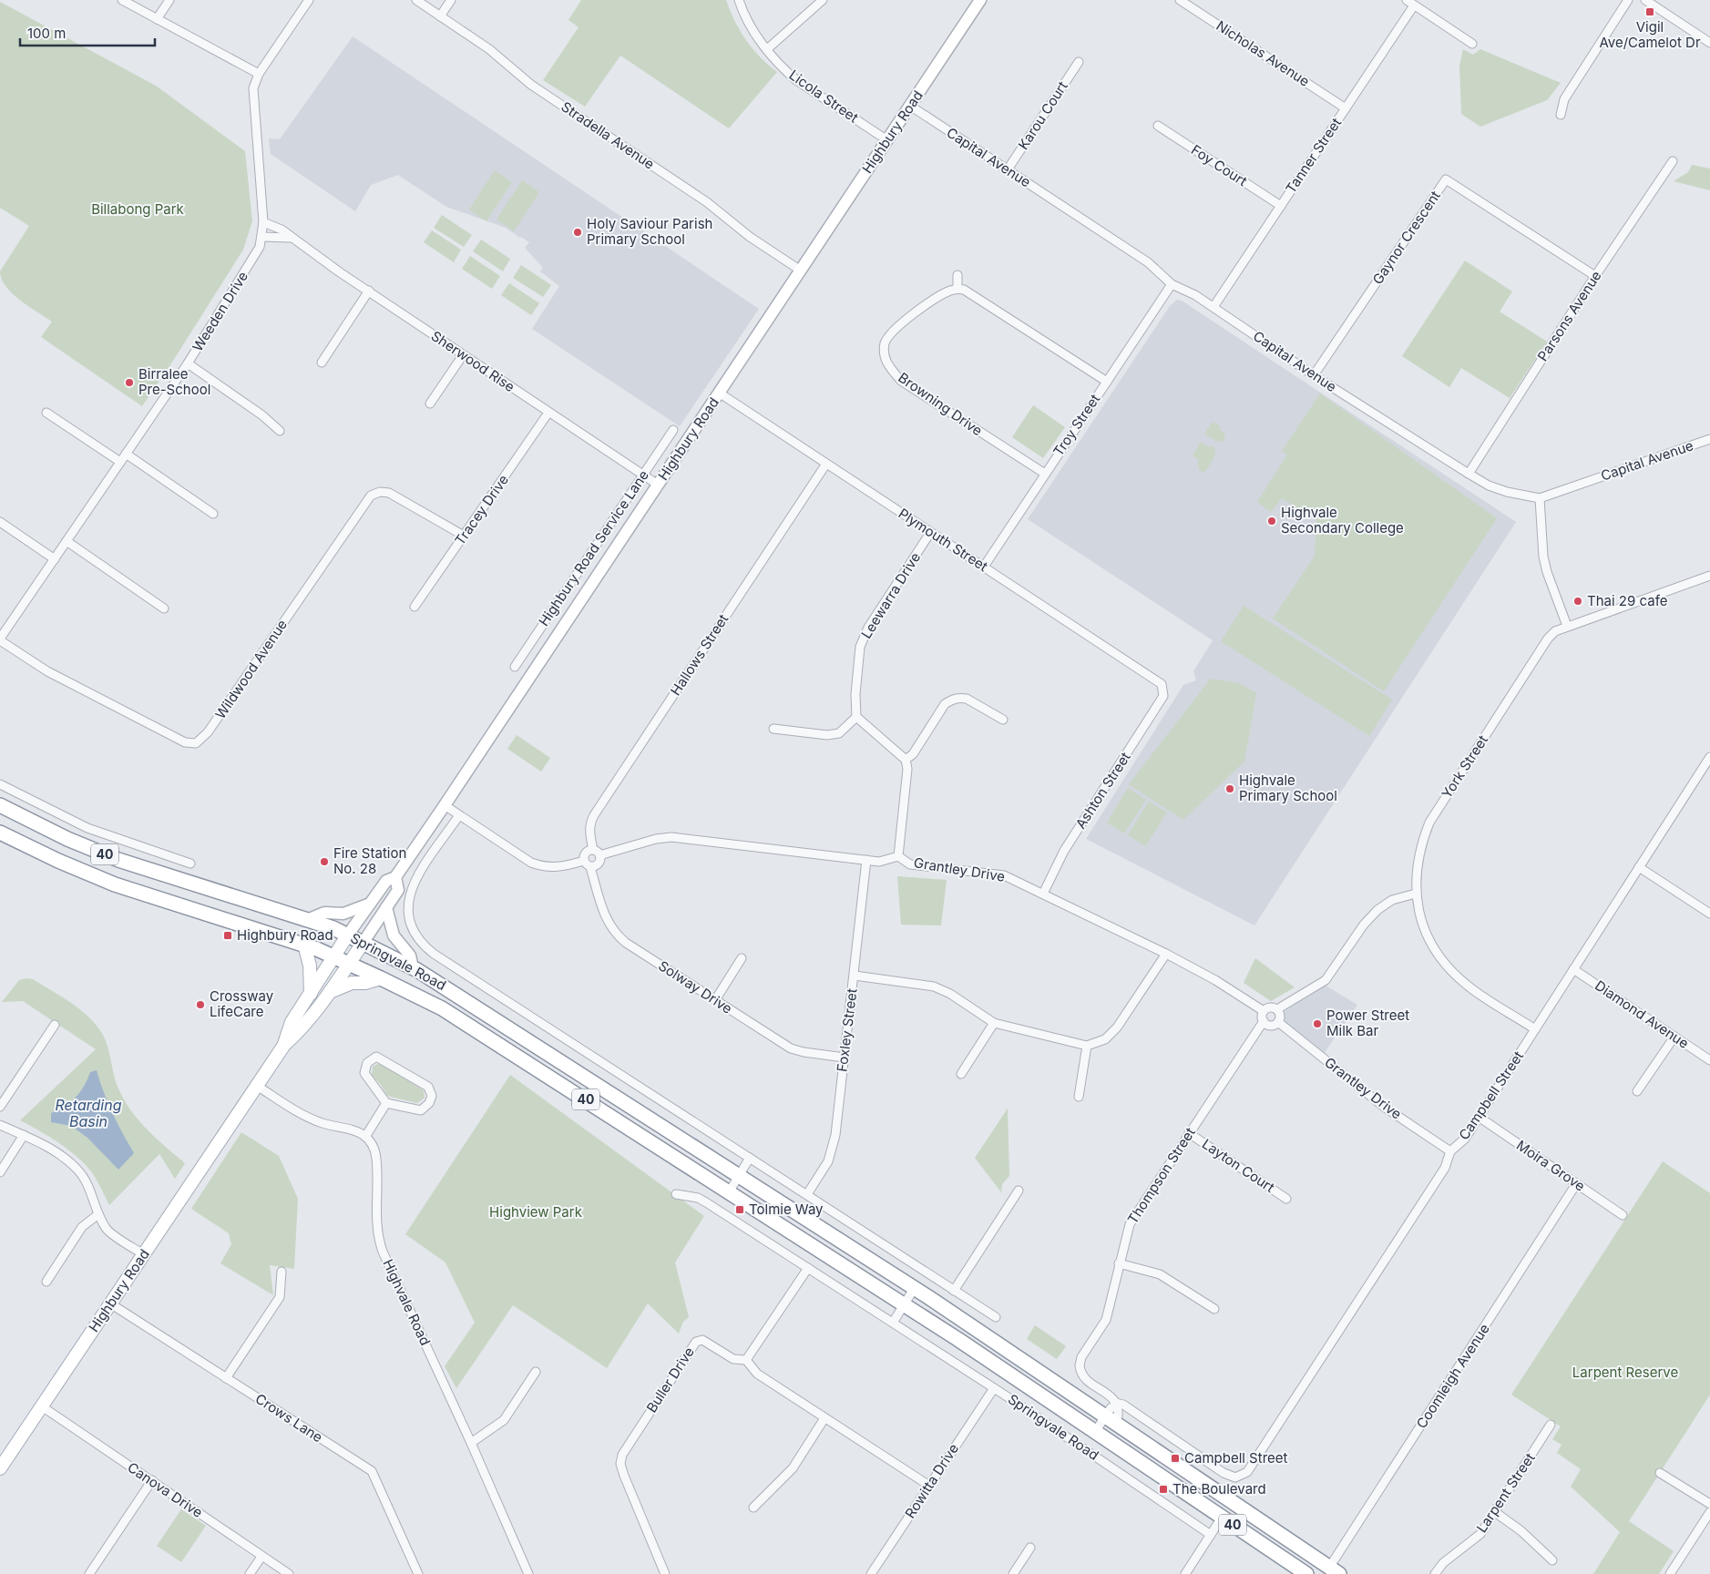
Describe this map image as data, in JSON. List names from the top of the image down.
{
  "streets": {
    "highway": ["40", "Springvale Road"],
    "main road": ["Highbury Road"],
    "street": [
      "Nicholas Avenue",
      "Licola Street",
      "Karou Court",
      "Stradella Avenue",
      "Tanner Street",
      "Capital Avenue",
      "Foy Court",
      "Gaynor Crescent",
      "Weeden Drive",
      "Parsons Avenue",
      "Sherwood Rise",
      "Browning Drive",
      "Troy Street",
      "Tracey Drive",
      "Plymouth Street",
      "Highbury Road Service Lane",
      "Leewarra Drive",
      "Hallows Street",
      "Wildwood Avenue",
      "York Street",
      "Ashton Street",
      "Grantley Drive",
      "Solway Drive",
      "Diamond Avenue",
      "Foxley Street",
      "Campbell Street",
      "Layton Court",
      "Moira Grove",
      "Thompson Street",
      "Highvale Road",
      "Coomleigh Avenue",
      "Buller Drive",
      "Crows Lane",
      "Rowitta Drive",
      "Canova Drive",
      "Larpent Street"
    ]
  },
  "crossings": [
    ["Nicholas Avenue", "Tanner Street"],
    ["Licola Street", "Highbury Road"],
    ["Karou Court", "Capital Avenue"],
    ["Highbury Road", "Stradella Avenue"],
    ["Highbury Road", "Capital Avenue"],
    ["Highbury Road", "Sherwood Rise"],
    ["Highbury Road", "Plymouth Street"],
    ["Highbury Road", "Springvale Road"],
    ["Highbury Road", "Crows Lane"],
    ["Highbury Road", "Canova Drive"],
    ["Tanner Street", "Capital Avenue"],
    ["Tanner Street", "Foy Court"],
    ["Capital Avenue", "Gaynor Crescent"],
    ["Capital Avenue", "Parsons Avenue"],
    ["Capital Avenue", "Troy Street"],
    ["Gaynor Crescent", "Parsons Avenue"],
    ["Weeden Drive", "Sherwood Rise"],
    ["Weeden Drive", "Wildwood Avenue"],
    ["Sherwood Rise", "Tracey Drive"],
    ["Sherwood Rise", "Highbury Road Service Lane"],
    ["Browning Drive", "Troy Street"],
    ["Troy Street", "Plymouth Street"],
    ["Tracey Drive", "Wildwood Avenue"],
    ["Plymouth Street", "Leewarra Drive"],
    ["Plymouth Street", "Hallows Street"],
    ["Plymouth Street", "Ashton Street"],
    ["Hallows Street", "Grantley Drive"],
    ["York Street", "Campbell Street"],
    ["Ashton Street", "Grantley Drive"],
    ["Grantley Drive", "Foxley Street"],
    ["Grantley Drive", "Campbell Street"],
    ["Grantley Drive", "Thompson Street"],
    ["Springvale Road", "Foxley Street"],
    ["Springvale Road", "Campbell Street"],
    ["Springvale Road", "Thompson Street"],
    ["Springvale Road", "Coomleigh Avenue"],
    ["Springvale Road", "Rowitta Drive"],
    ["Solway Drive", "Foxley Street"],
    ["Diamond Avenue", "Campbell Street"],
    ["Campbell Street", "Moira Grove"],
    ["Campbell Street", "Thompson Street"],
    ["Layton Court", "Thompson Street"],
    ["Moira Grove", "Coomleigh Avenue"]
  ],
  "water": ["Retarding Basin"],
  "parks": ["Billabong Park", "Highview Park", "Larpent Reserve"],
  "places": {
    "transit": [
      "Vigil Ave/Camelot Dr",
      "Highbury Road",
      "Tolmie Way",
      "Campbell Street",
      "The Boulevard"
    ],
    "other": [
      "Holy Saviour Parish Primary School",
      "Birralee Pre-School",
      "Highvale Secondary College",
      "Thai 29 cafe",
      "Highvale Primary School",
      "Fire Station No. 28",
      "Crossway LifeCare",
      "Power Street Milk Bar"
    ]
  },
  "scale_bar": "100 m"
}
